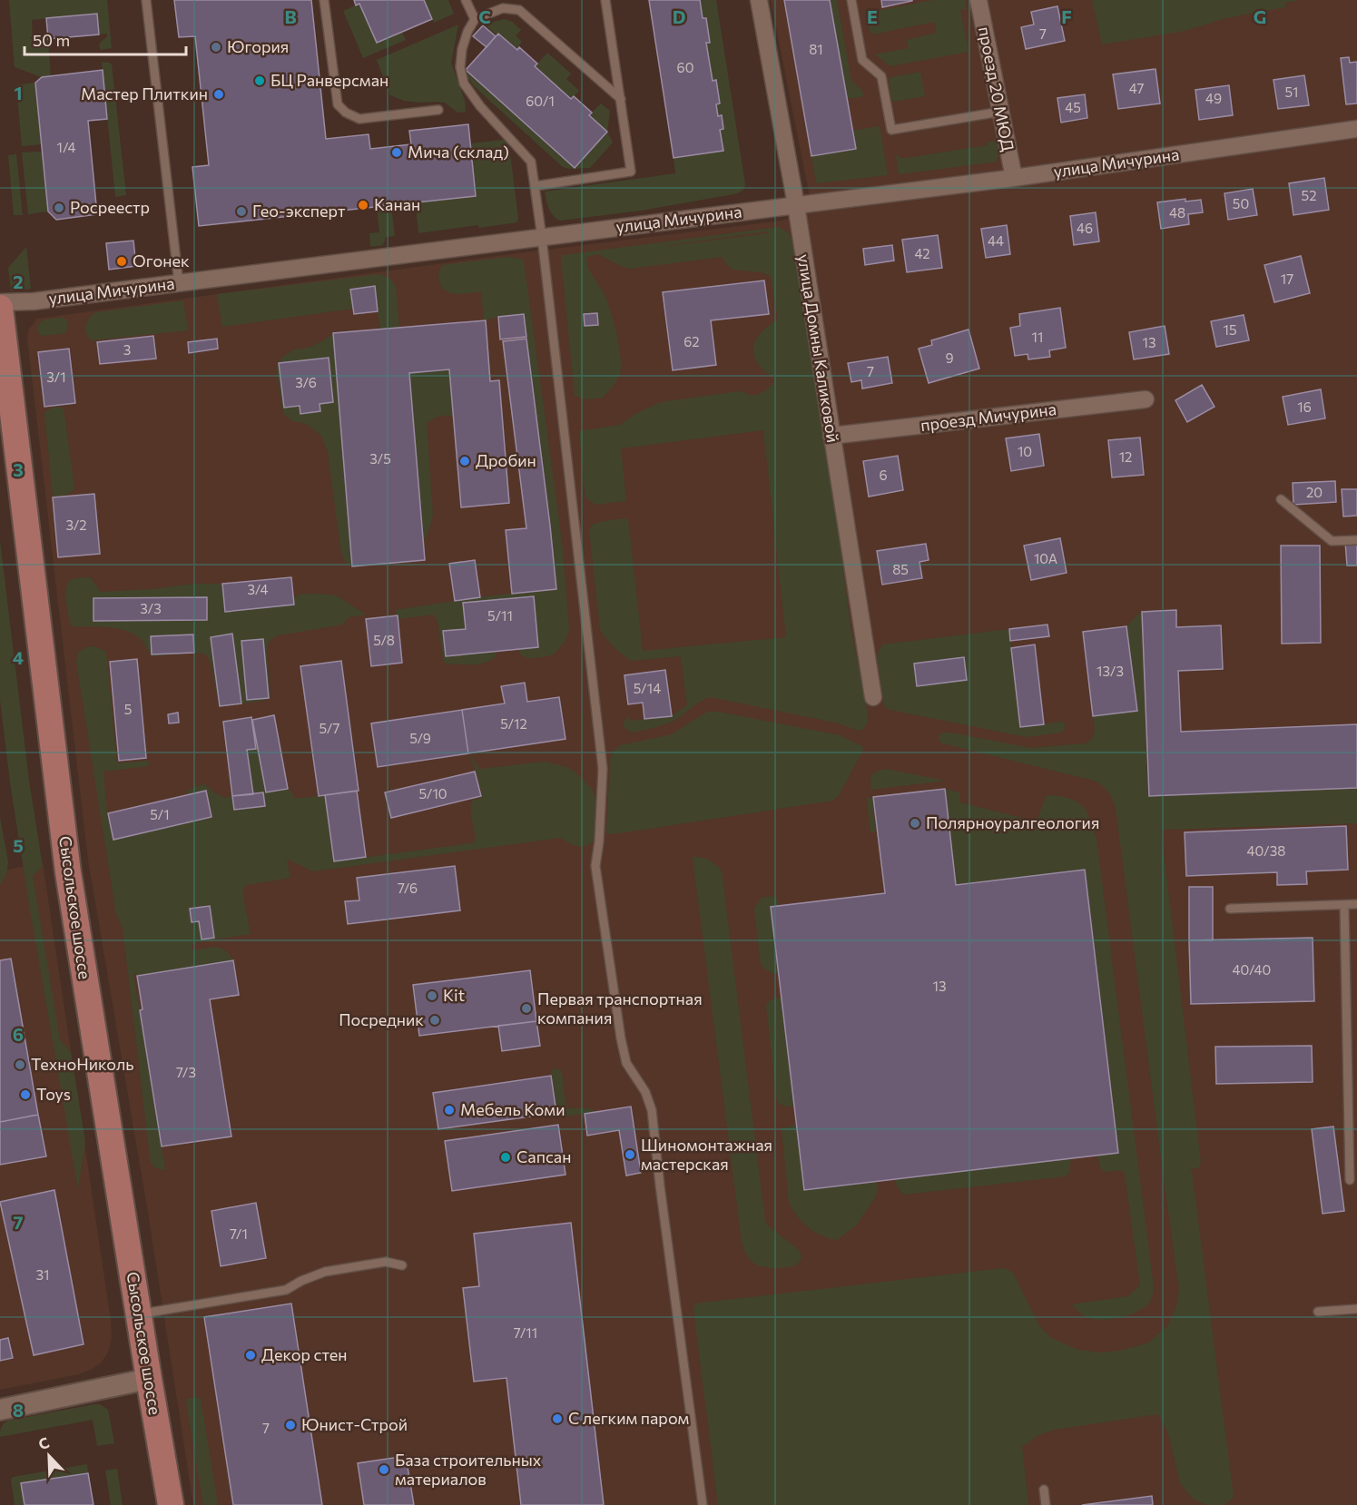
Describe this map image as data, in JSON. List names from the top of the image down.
{
  "streets": {
    "main road": ["Сысольское шоссе"],
    "street": [
      "проезд 20 МЮД",
      "улица Мичурина",
      "улица Домны Каликовой",
      "проезд Мичурина"
    ]
  },
  "crossings": [
    ["проезд 20 МЮД", "улица Мичурина"],
    ["улица Мичурина", "улица Домны Каликовой"],
    ["улица Домны Каликовой", "проезд Мичурина"]
  ],
  "places": [
    "Югория",
    "БЦ Ранверсман",
    "Мастер Плиткин",
    "Мича (склад)",
    "Канан",
    "Росреестр",
    "Гео-эксперт",
    "Огонек",
    "Дробин",
    "Полярноуралгеология",
    "Kit",
    "Первая транспортная компания",
    "Посредник",
    "ТехноНиколь",
    "Toys",
    "Мебель Коми",
    "Шиномонтажная мастерская",
    "Сапсан",
    "Декор стен",
    "С легким паром",
    "Юнист-Строй",
    "База строительных материалов"
  ],
  "house_numbers": [
    "7",
    "81",
    "60",
    "47",
    "51",
    "49",
    "60/1",
    "45",
    "1/4",
    "52",
    "50",
    "48",
    "46",
    "44",
    "42",
    "17",
    "15",
    "11",
    "62",
    "13",
    "3",
    "9",
    "7",
    "3/1",
    "3/6",
    "16",
    "10",
    "12",
    "3/5",
    "6",
    "20",
    "3/2",
    "10А",
    "85",
    "3/4",
    "3/3",
    "5/11",
    "5/8",
    "13/3",
    "5/14",
    "5",
    "5/12",
    "5/7",
    "5/9",
    "5/10",
    "5/1",
    "40/38",
    "7/6",
    "40/40",
    "13",
    "7/3",
    "7/1",
    "31",
    "7/11",
    "7"
  ],
  "scale_bar": "50 m",
  "north": "top left",
  "grid": {
    "columns": [
      "B",
      "C",
      "D",
      "E",
      "F",
      "G"
    ],
    "rows": [
      "1",
      "2",
      "3",
      "4",
      "5",
      "6",
      "7",
      "8"
    ]
  }
}
